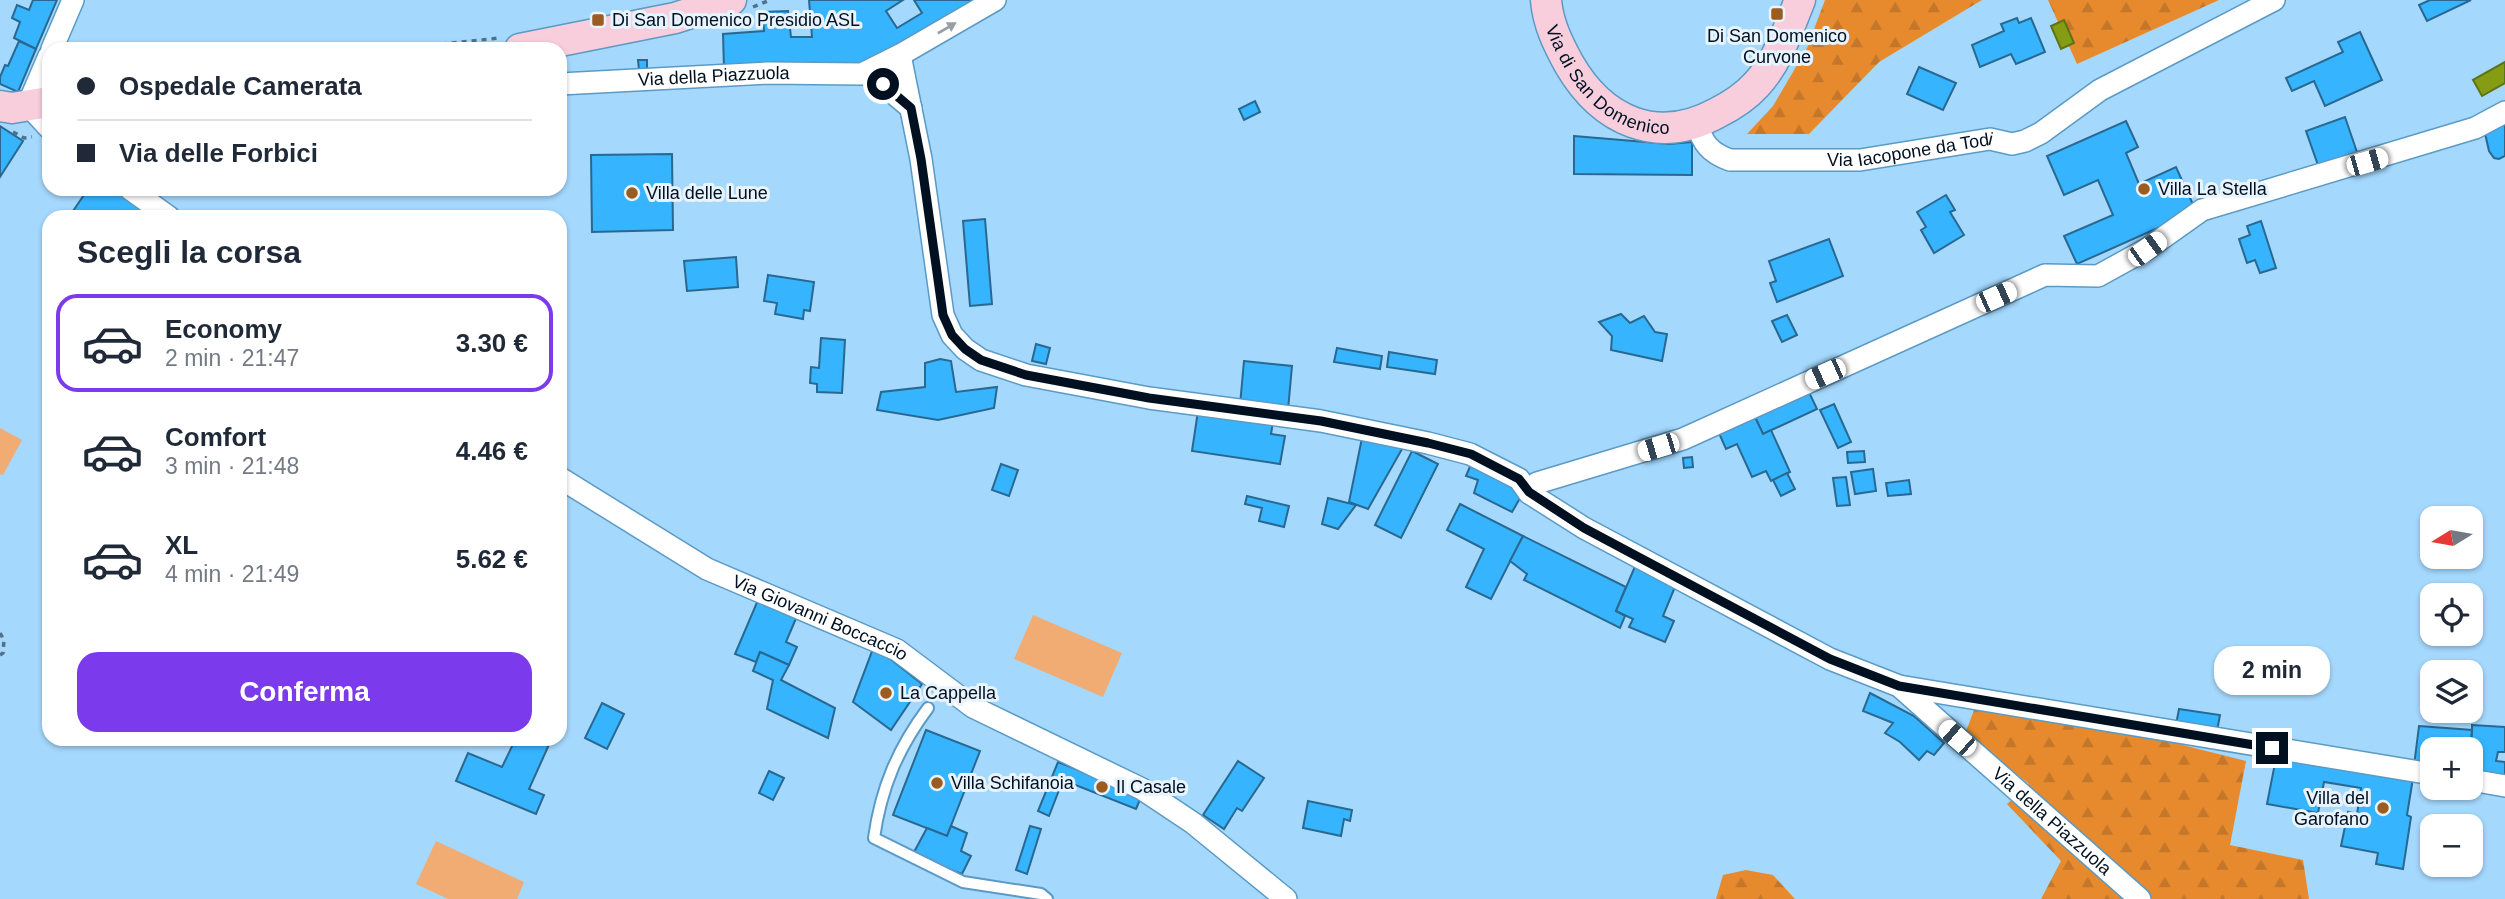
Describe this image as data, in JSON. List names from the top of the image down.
{
  "streets": {
    "main road": ["Via di San Domenico"],
    "street": ["Via della Piazzuola", "Via Iacopone da Todi", "Via Giovanni Boccaccio"]
  },
  "crossings": [
    ["Via di San Domenico", "Via Iacopone da Todi"]
  ],
  "places": {
    "transit": ["Di San Domenico Curvone", "Di San Domenico Presidio ASL"],
    "other": [
      "Villa La Stella",
      "Villa delle Lune",
      "La Cappella",
      "Villa Schifanoia",
      "Il Casale",
      "Villa del Garofano"
    ]
  },
  "north": "left",
  "page": {
    "banner": ["Ospedale Camerata", "Via delle Forbici"],
    "heading": "Scegli la corsa",
    "list": [
      {
        "name": "Economy",
        "note": "2 min · 21:47",
        "value": "3.30 €"
      },
      {
        "name": "Comfort",
        "note": "3 min · 21:48",
        "value": "4.46 €"
      },
      {
        "name": "XL",
        "note": "4 min · 21:49",
        "value": "5.62 €"
      }
    ],
    "map_buttons": ["+", "−"],
    "buttons": "Conferma",
    "bubble": "2 min"
  }
}
